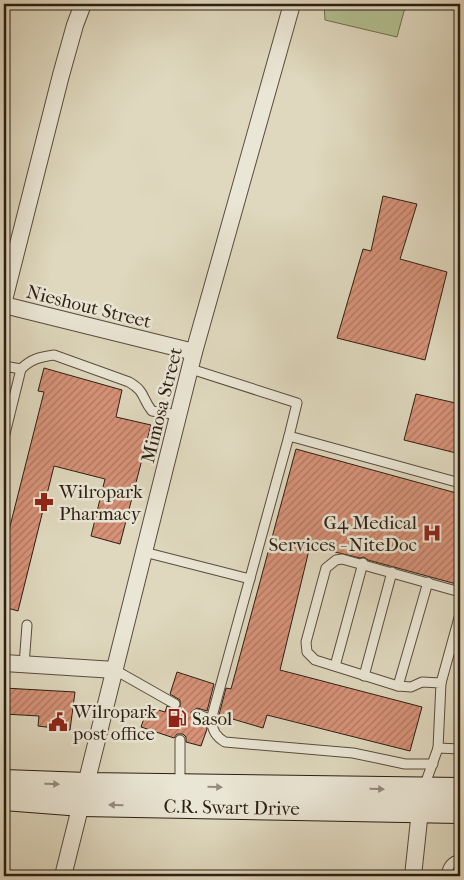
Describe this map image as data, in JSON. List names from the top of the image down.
{
  "streets": {
    "main road": ["C.R. Swart Drive"],
    "street": ["Nieshout Street", "Mimosa Street"]
  },
  "crossings": [
    ["Nieshout Street", "Mimosa Street"],
    ["Mimosa Street", "C.R. Swart Drive"]
  ],
  "places": {
    "pharmacy": ["Wilropark Pharmacy"],
    "hospital": ["G4 Medical Services - NiteDoc"],
    "fuel station": ["Sasol"],
    "public building": ["Wilropark post office"]
  }
}
